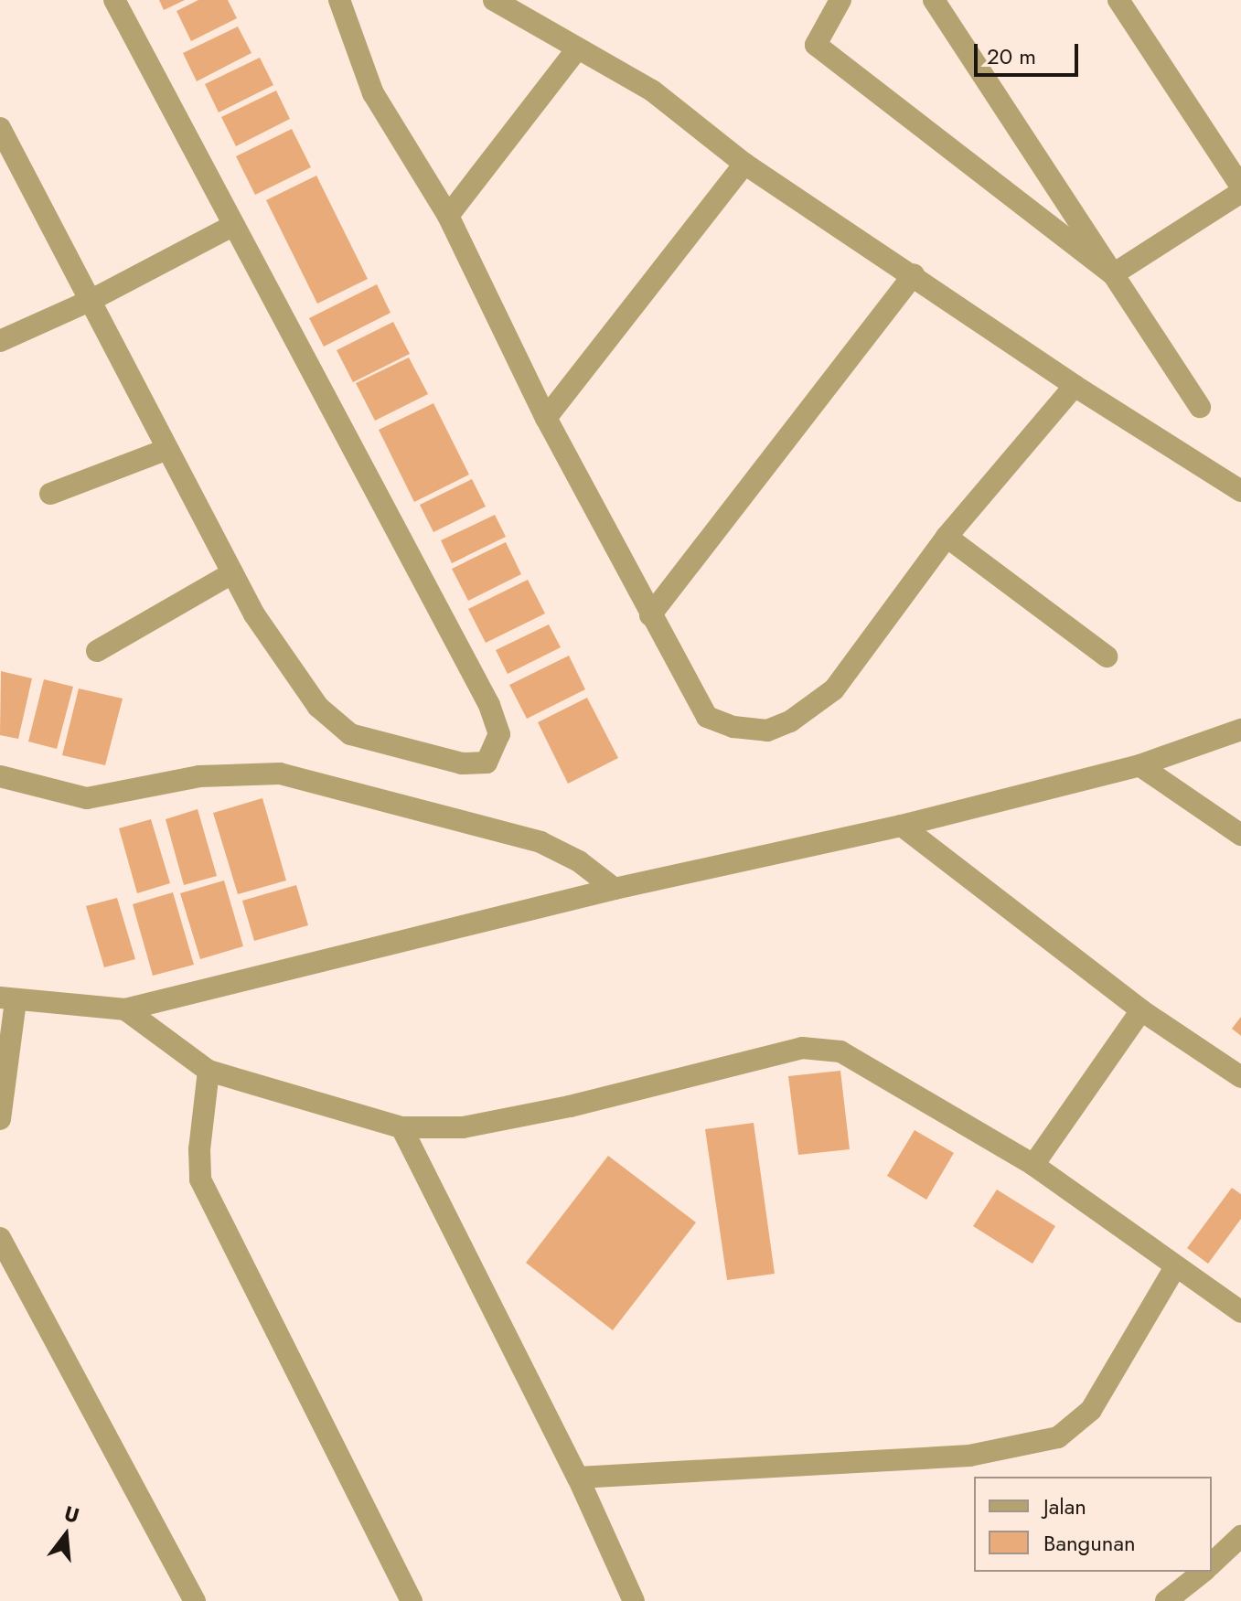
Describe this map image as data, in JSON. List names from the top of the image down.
{
  "legend": ["Jalan", "Bangunan"],
  "scale_bar": "20 m",
  "north": "top"
}
